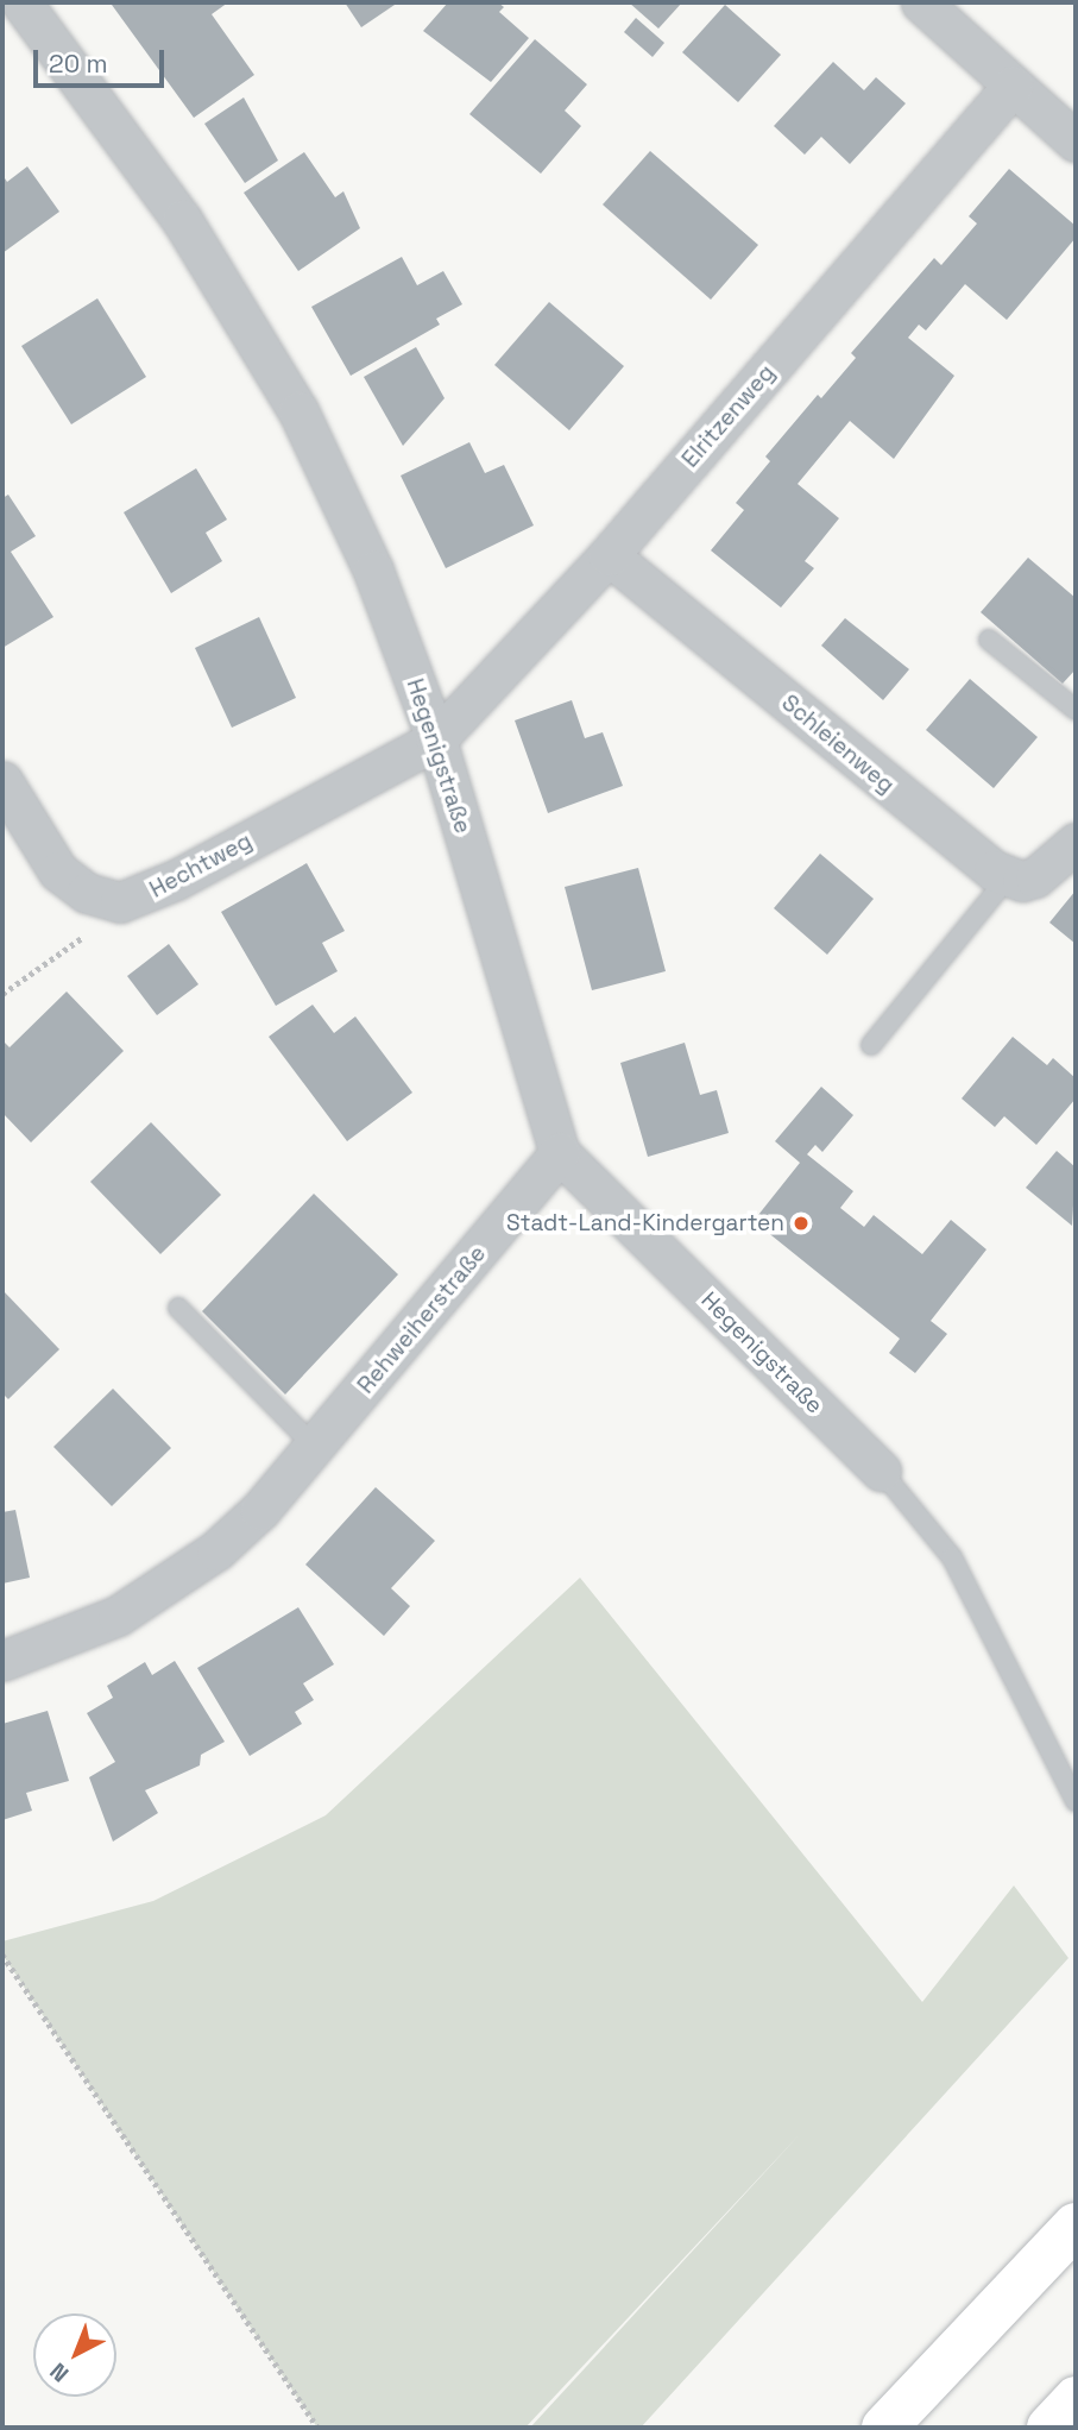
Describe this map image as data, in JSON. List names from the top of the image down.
{
  "streets": {
    "street": [
      "Elritzenweg",
      "Schleienweg",
      "Hegenigstraße",
      "Hechtweg",
      "Rehweiherstraße"
    ]
  },
  "crossings": [
    ["Elritzenweg", "Schleienweg"],
    ["Elritzenweg", "Hegenigstraße"],
    ["Elritzenweg", "Hechtweg"],
    ["Hegenigstraße", "Hechtweg"],
    ["Hegenigstraße", "Rehweiherstraße"]
  ],
  "places": ["Stadt-Land-Kindergarten"],
  "scale_bar": "20 m",
  "north": "bottom left"
}
